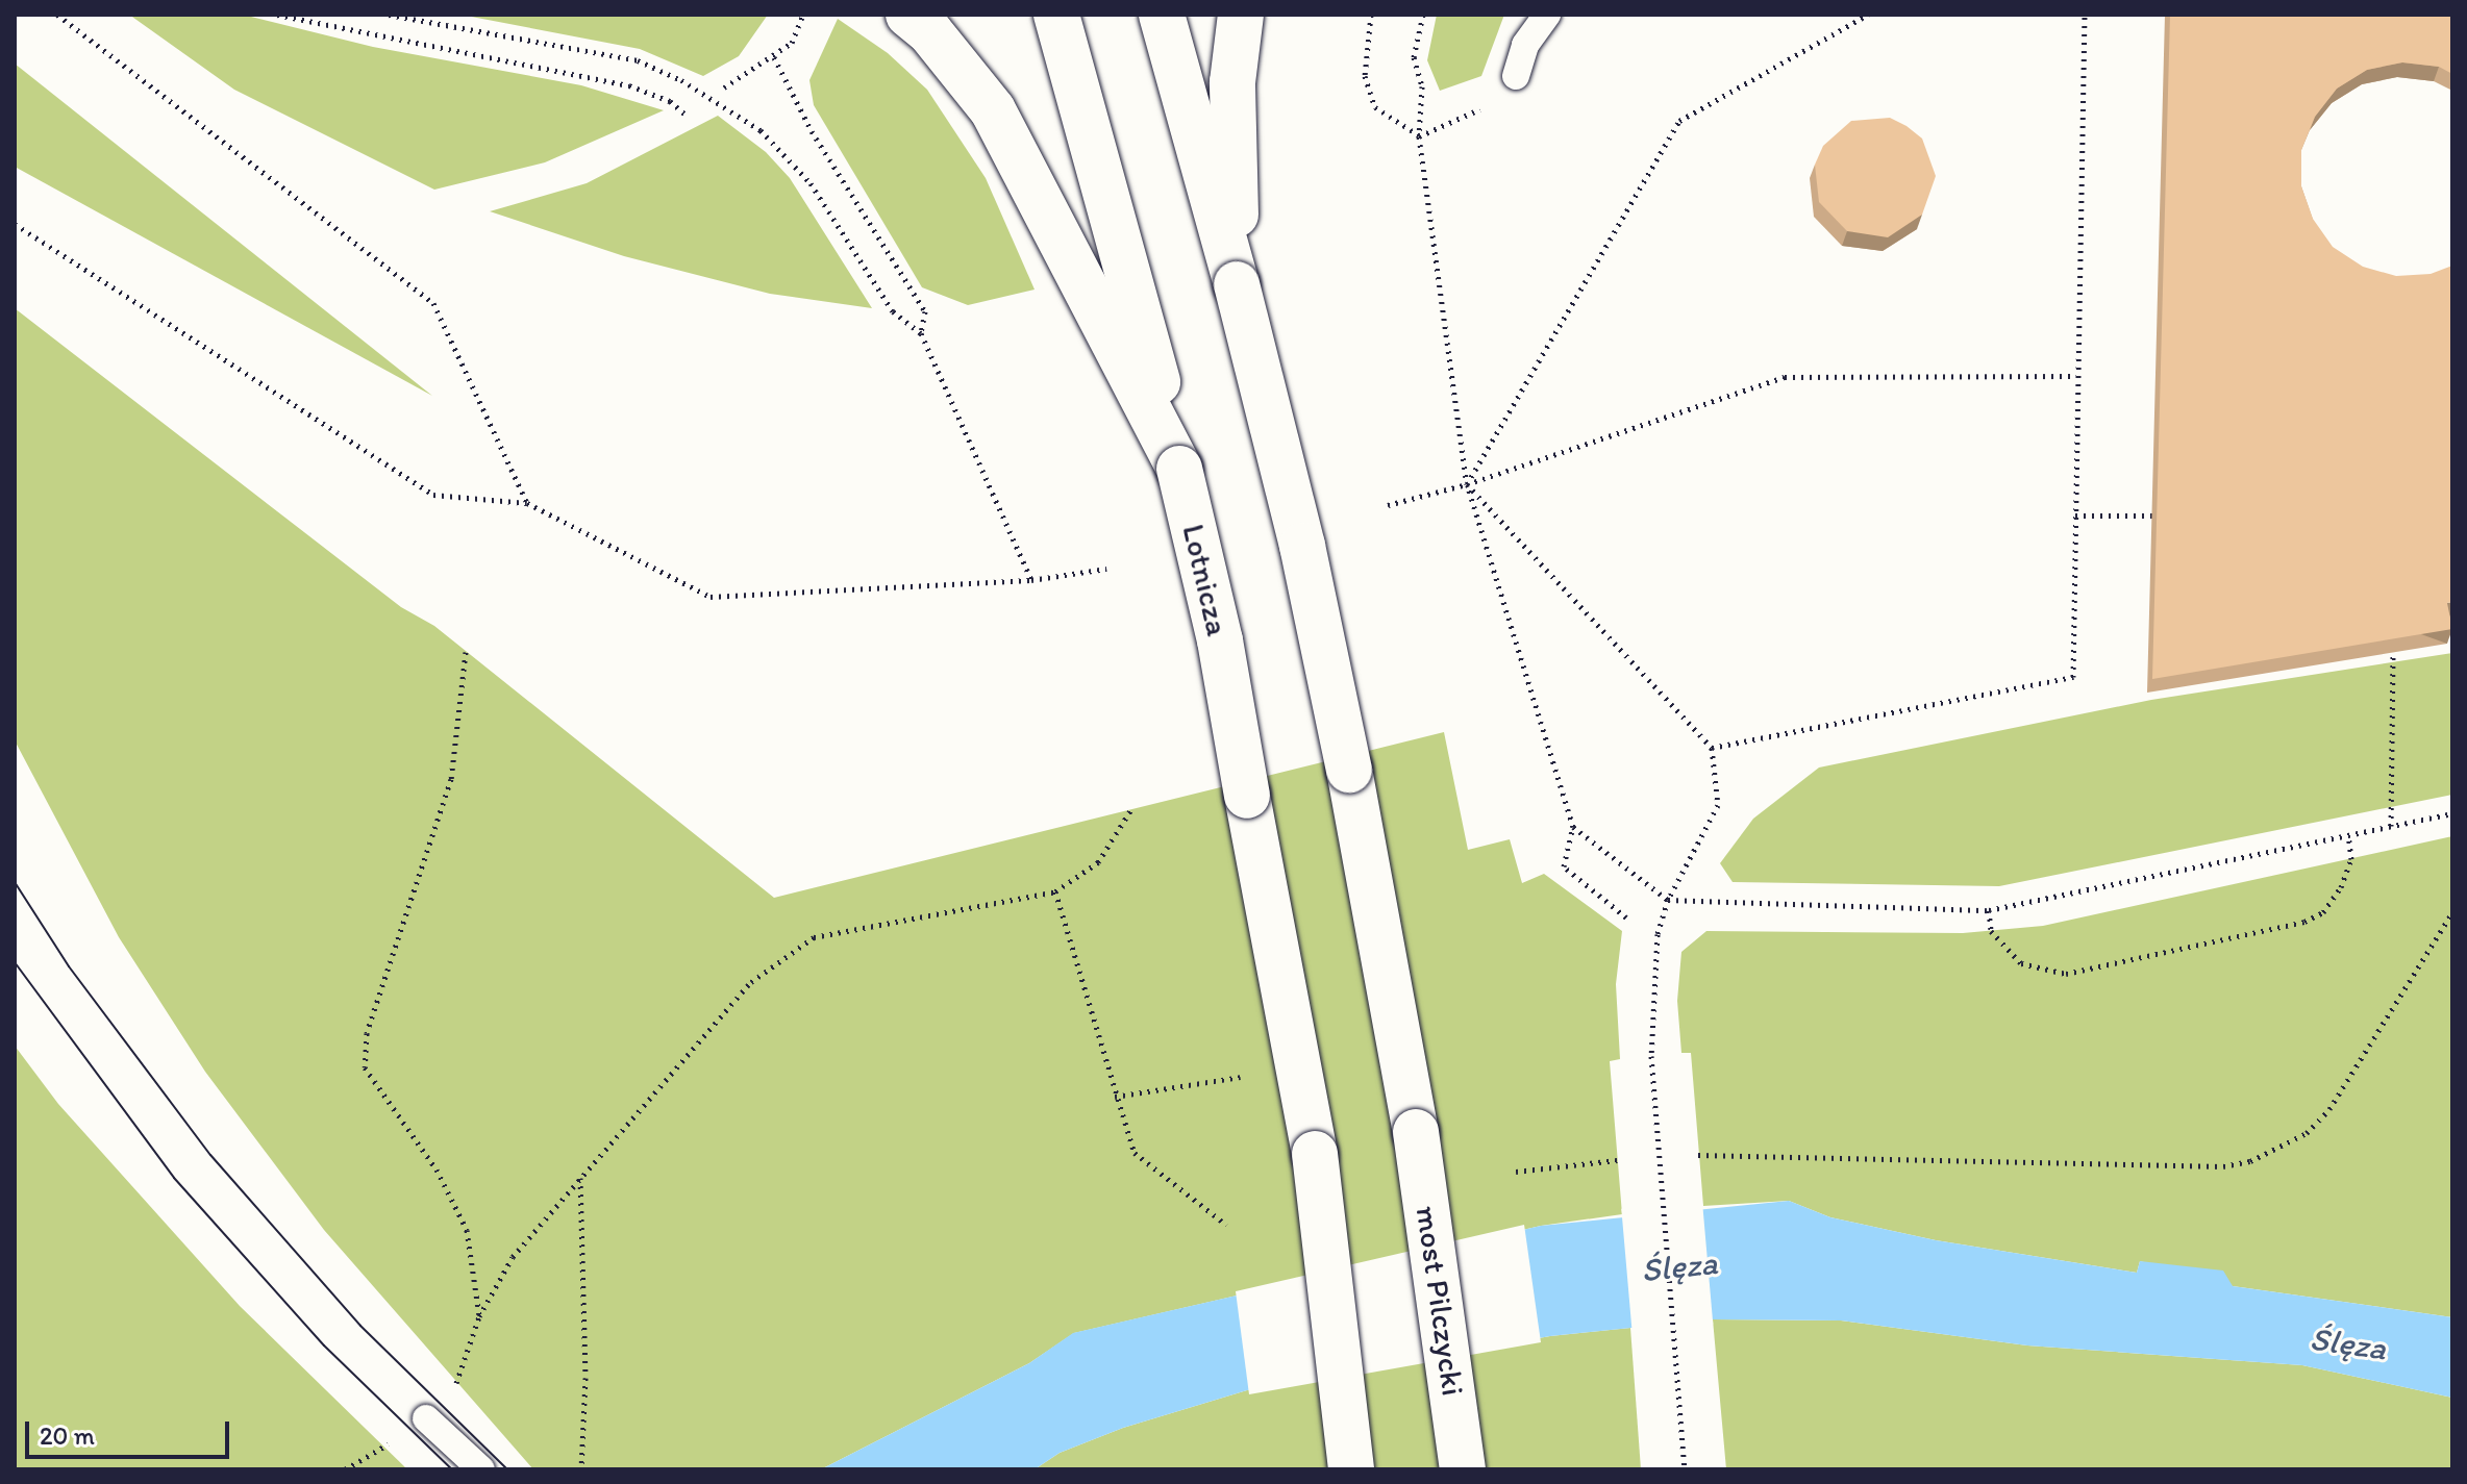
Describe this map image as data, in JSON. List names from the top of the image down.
{
  "streets": {
    "main road": ["Lotnicza", "most Pilczycki"]
  },
  "water": ["Ślęza"],
  "scale_bar": "20 m"
}
